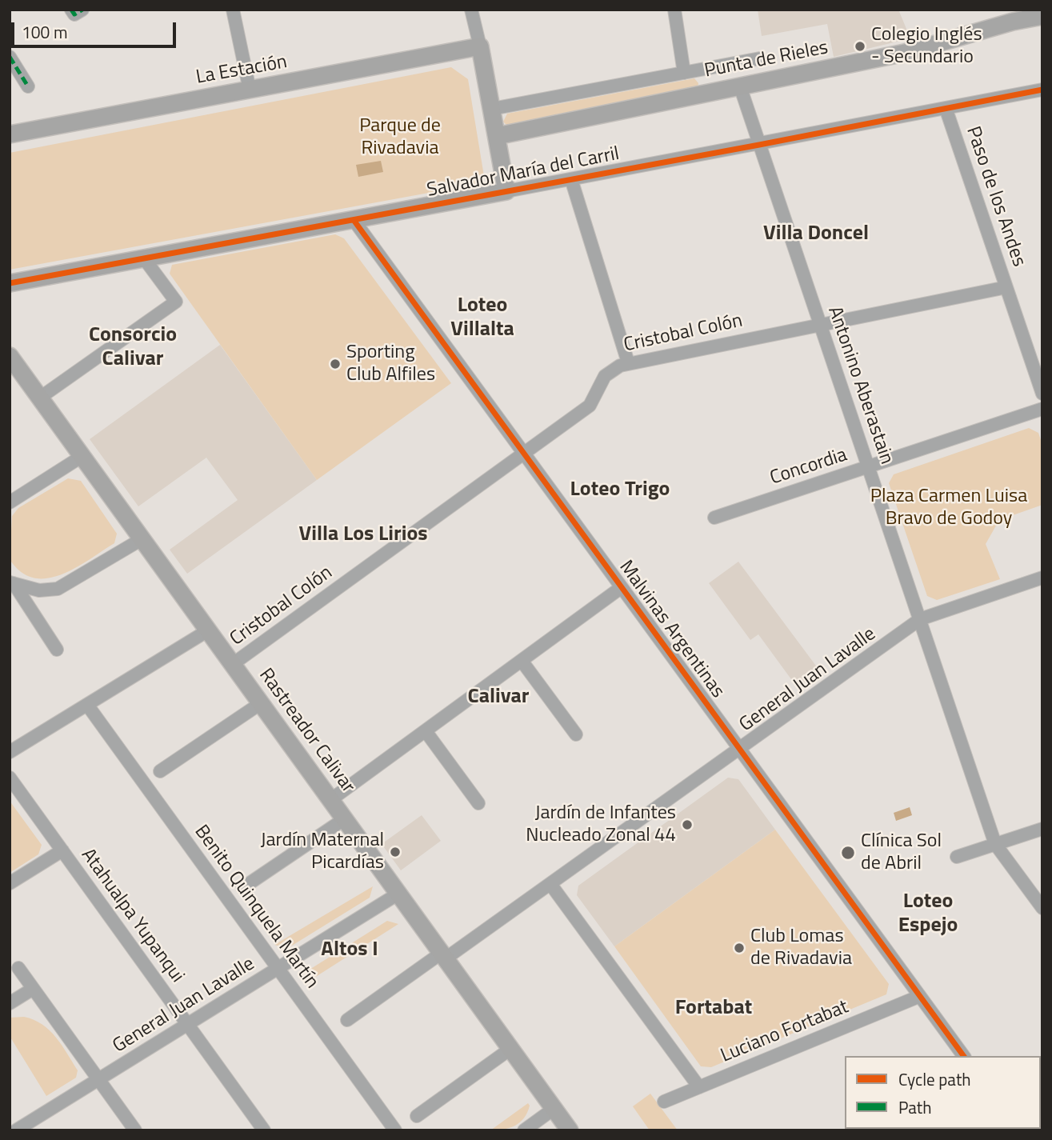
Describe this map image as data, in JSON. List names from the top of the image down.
{
  "streets": {
    "street": [
      "Punta de Rieles",
      "La Estación",
      "Salvador María del Carril",
      "Paso de los Andes",
      "Cristobal Colón",
      "Antonino Aberastain",
      "Concordia",
      "Malvinas Argentinas",
      "General Juan Lavalle",
      "Rastreador Calivar",
      "Benito Quinquela Martín",
      "Atahualpa Yupanqui",
      "Luciano Fortabat"
    ]
  },
  "crossings": [
    ["Punta de Rieles", "Antonino Aberastain"],
    ["Salvador María del Carril", "Paso de los Andes"],
    ["Salvador María del Carril", "Antonino Aberastain"],
    ["Salvador María del Carril", "Malvinas Argentinas"],
    ["Paso de los Andes", "Cristobal Colón"],
    ["Cristobal Colón", "Antonino Aberastain"],
    ["Cristobal Colón", "Malvinas Argentinas"],
    ["Cristobal Colón", "Rastreador Calivar"],
    ["Cristobal Colón", "Benito Quinquela Martín"],
    ["Antonino Aberastain", "Concordia"],
    ["Antonino Aberastain", "General Juan Lavalle"],
    ["Malvinas Argentinas", "General Juan Lavalle"],
    ["Malvinas Argentinas", "Luciano Fortabat"],
    ["General Juan Lavalle", "Rastreador Calivar"],
    ["General Juan Lavalle", "Benito Quinquela Martín"],
    ["General Juan Lavalle", "Atahualpa Yupanqui"]
  ],
  "districts": [
    "Villa Doncel",
    "Loteo Villalta",
    "Consorcio Calivar",
    "Loteo Trigo",
    "Villa Los Lirios",
    "Calivar",
    "Loteo Espejo",
    "Altos I",
    "Fortabat"
  ],
  "parks": ["Parque de Rivadavia", "Plaza Carmen Luisa Bravo de Godoy"],
  "places": [
    "Colegio Inglés - Secundario",
    "Sporting Club Alfiles",
    "Jardín de Infantes Nucleado Zonal 44",
    "Jardín Maternal Picardías",
    "Clínica Sol de Abril",
    "Club Lomas de Rivadavia"
  ],
  "legend": ["Cycle path", "Path"],
  "scale_bar": "100 m"
}
